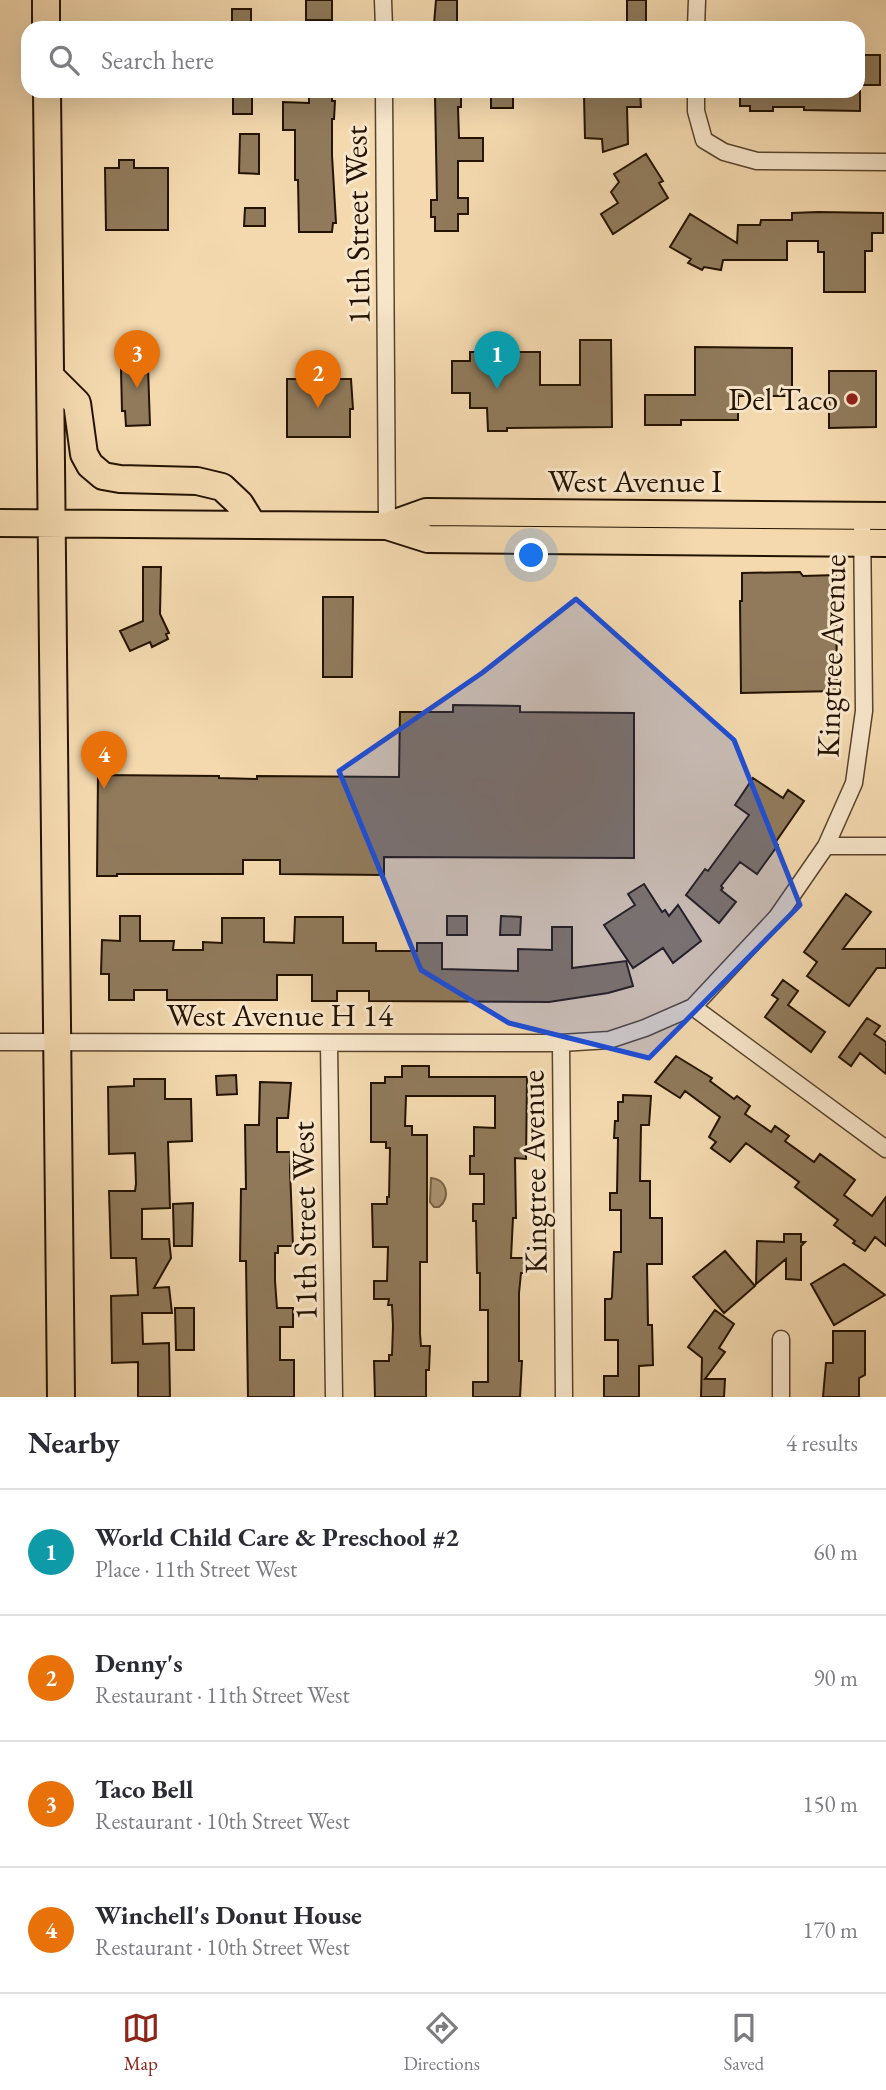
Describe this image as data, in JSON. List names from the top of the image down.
{
  "streets": {
    "main road": ["West Avenue I"],
    "street": ["11th Street West", "Kingtree Avenue", "West Avenue H 14"]
  },
  "crossings": [
    ["11th Street West", "West Avenue I"],
    ["11th Street West", "West Avenue H 14"],
    ["West Avenue I", "Kingtree Avenue"],
    ["Kingtree Avenue", "West Avenue H 14"]
  ],
  "places": ["Del Taco"],
  "page": {
    "search": "Search here",
    "pins": [
      "3",
      "1",
      "2",
      "4"
    ],
    "heading": ["Nearby", "4 results"],
    "list": [
      {
        "mark": "1",
        "name": "World Child Care & Preschool #2",
        "note": "Place · 11th Street West",
        "value": "60 m"
      },
      {
        "mark": "2",
        "name": "Denny's",
        "note": "Restaurant · 11th Street West",
        "value": "90 m"
      },
      {
        "mark": "3",
        "name": "Taco Bell",
        "note": "Restaurant · 10th Street West",
        "value": "150 m"
      },
      {
        "mark": "4",
        "name": "Winchell's Donut House",
        "note": "Restaurant · 10th Street West",
        "value": "170 m"
      }
    ],
    "nav": ["Map", "Directions", "Saved"]
  }
}
